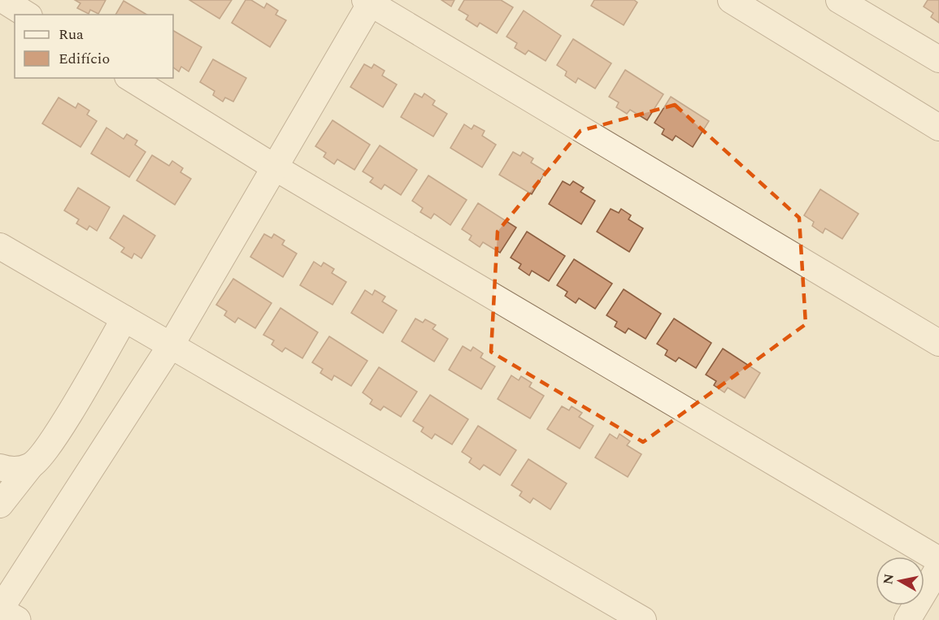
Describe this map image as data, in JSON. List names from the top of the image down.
{
  "legend": ["Rua", "Edifício"],
  "north": "left"
}
